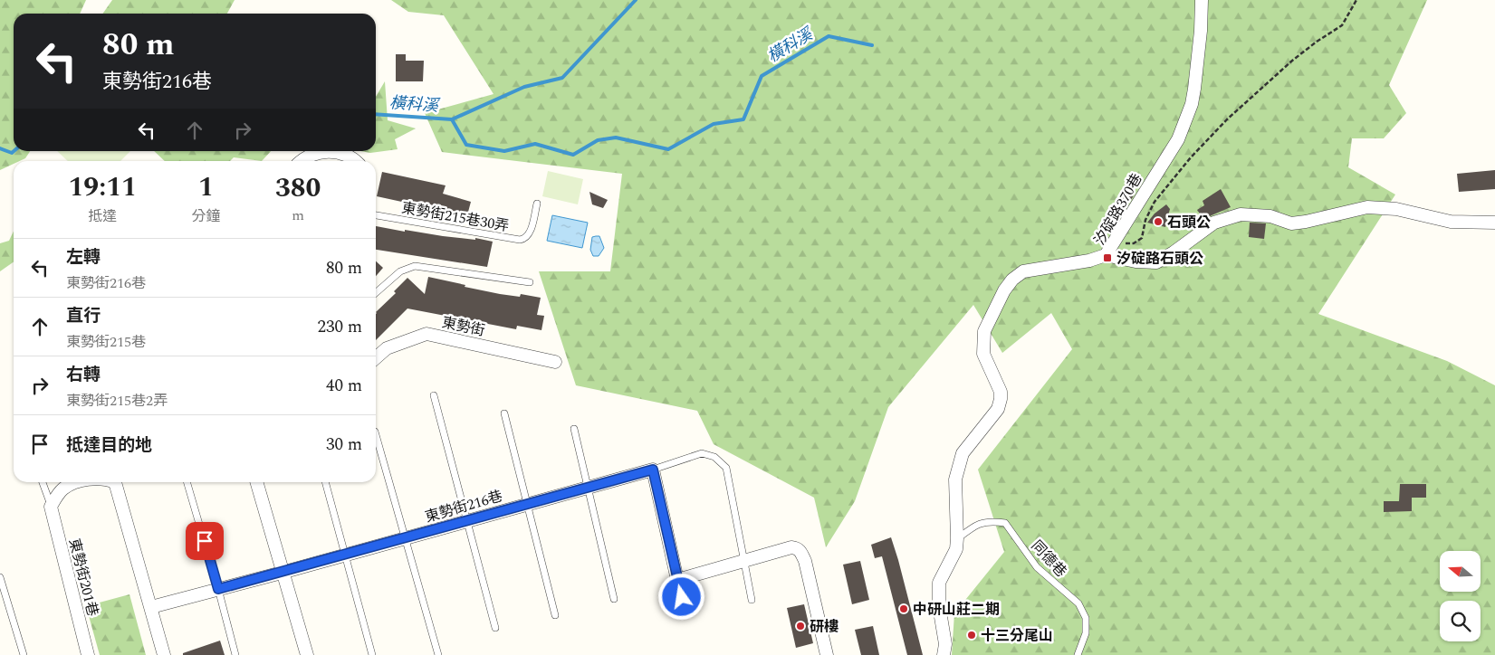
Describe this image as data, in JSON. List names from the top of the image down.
{
  "streets": {
    "street": [
      "汐碇路370巷",
      "東勢街",
      "東勢街216巷",
      "東勢街201巷"
    ],
    "lane": ["東勢街215巷30弄", "同德巷"]
  },
  "water": ["橫科溪"],
  "places": {
    "other": [
      "石頭公",
      "中研山莊二期",
      "研樓",
      "十三分尾山"
    ],
    "transit": ["汐碇路石頭公"]
  },
  "north": "left",
  "page": {
    "turn": ["80 m", "東勢街216巷"],
    "eta": [
      "19:11",
      "抵達",
      "1",
      "分鐘",
      "380",
      "m"
    ],
    "list": [
      {
        "name": "左轉",
        "note": "東勢街216巷",
        "value": "80 m"
      },
      {
        "name": "直行",
        "note": "東勢街215巷",
        "value": "230 m"
      },
      {
        "name": "右轉",
        "note": "東勢街215巷2弄",
        "value": "40 m"
      },
      {
        "name": "抵達目的地",
        "value": "30 m"
      }
    ]
  }
}
